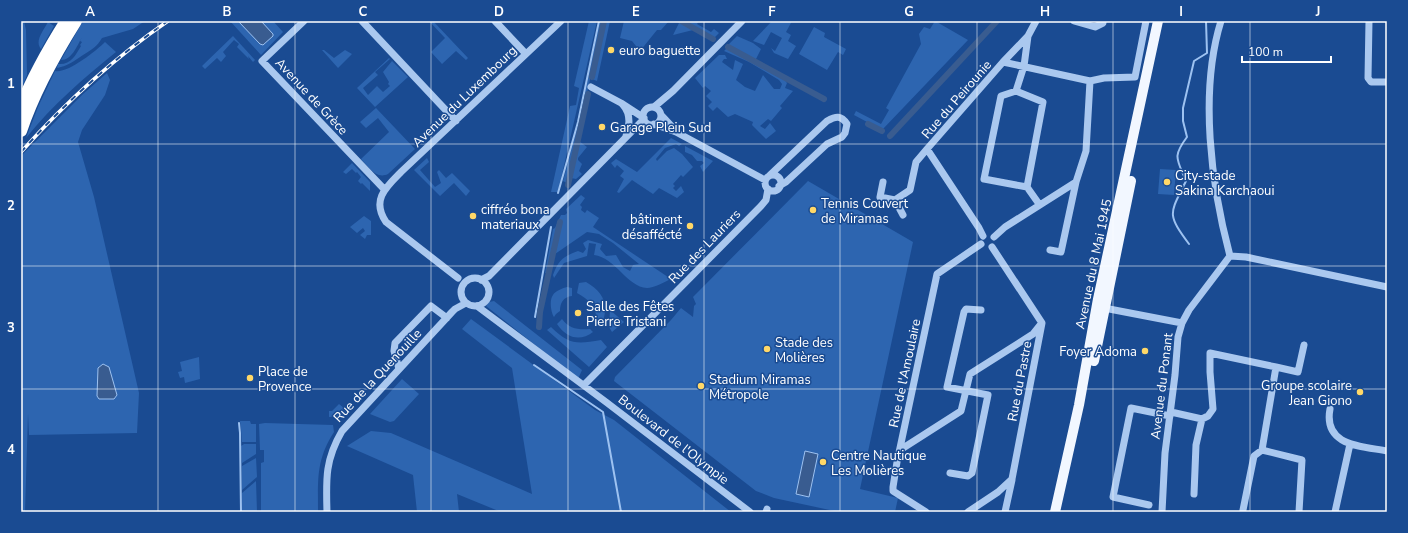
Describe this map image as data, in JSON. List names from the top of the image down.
{
  "streets": {
    "main road": ["Avenue du 8 Mai 1945"],
    "street": [
      "Avenue de Grèce",
      "Avenue du Luxembourg",
      "Rue du Peirounie",
      "Rue des Lauriers",
      "Rue de l'Amoulaire",
      "Rue de la Quenouille",
      "Rue du Pastre",
      "Avenue du Ponant",
      "Boulevard de l'Olympie"
    ]
  },
  "crossings": [
    ["Avenue de Grèce", "Avenue du Luxembourg"],
    ["Rue du Peirounie", "Rue de l'Amoulaire"],
    ["Rue des Lauriers", "Boulevard de l'Olympie"],
    ["Rue de la Quenouille", "Boulevard de l'Olympie"]
  ],
  "places": [
    "euro baguette",
    "Garage Plein Sud",
    "City-stade Sakina Karchaoui",
    "Tennis Couvert de Miramas",
    "ciffréo bona materiaux",
    "bâtiment désaffécté",
    "Salle des Fêtes Pierre Tristani",
    "Stade des Molières",
    "Foyer Adoma",
    "Place de Provence",
    "Stadium Miramas Métropole",
    "Groupe scolaire Jean Giono",
    "Centre Nautique Les Molières"
  ],
  "scale_bar": "100 m",
  "grid": {
    "columns": [
      "A",
      "B",
      "C",
      "D",
      "E",
      "F",
      "G",
      "H",
      "I",
      "J"
    ],
    "rows": [
      "1",
      "2",
      "3",
      "4"
    ]
  }
}
